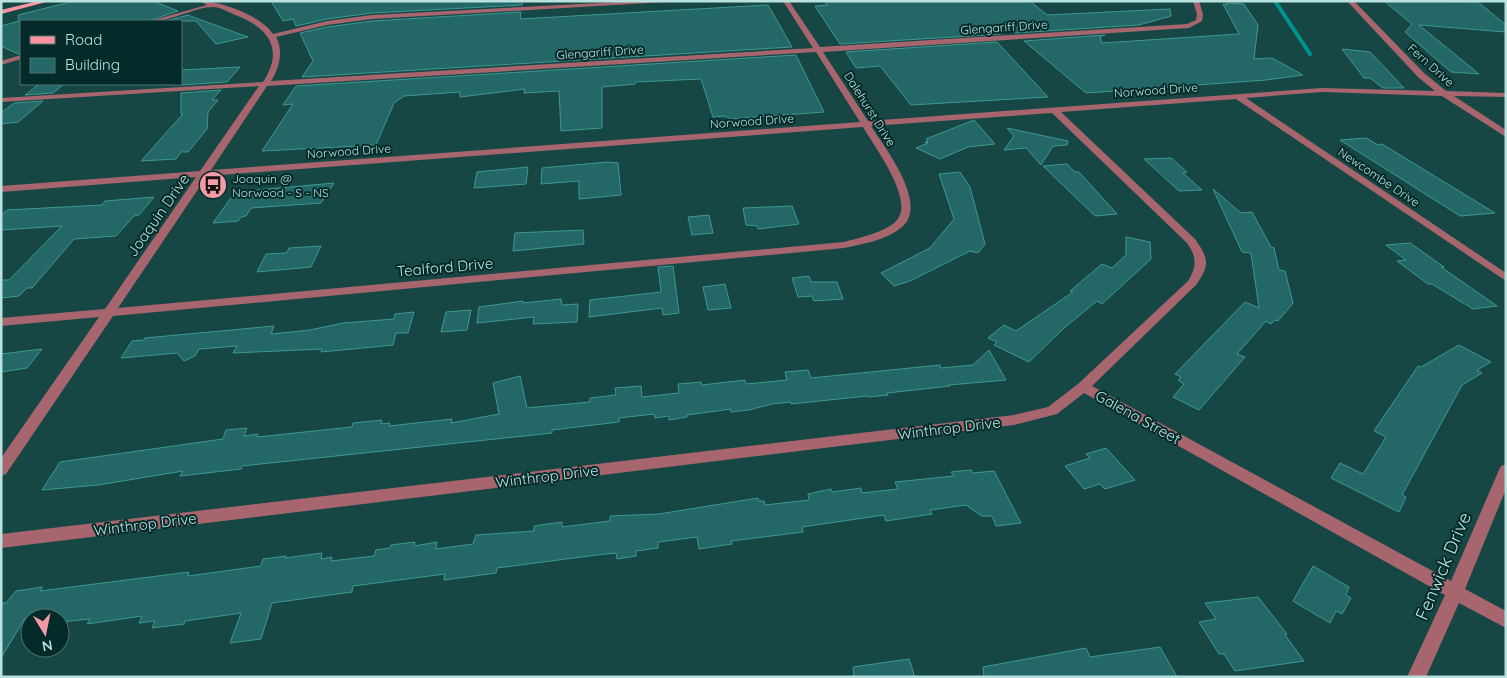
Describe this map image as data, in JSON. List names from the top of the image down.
{
  "streets": {
    "street": [
      "Glengariff Drive",
      "Fern Drive",
      "Norwood Drive",
      "Dalehurst Drive",
      "Newcombe Drive",
      "Joaquin Drive",
      "Tealford Drive",
      "Galena Street",
      "Winthrop Drive",
      "Fenwick Drive"
    ]
  },
  "crossings": [
    ["Glengariff Drive", "Dalehurst Drive"],
    ["Glengariff Drive", "Joaquin Drive"],
    ["Fern Drive", "Norwood Drive"],
    ["Norwood Drive", "Dalehurst Drive"],
    ["Norwood Drive", "Newcombe Drive"],
    ["Norwood Drive", "Joaquin Drive"],
    ["Norwood Drive", "Galena Street"],
    ["Dalehurst Drive", "Tealford Drive"],
    ["Joaquin Drive", "Tealford Drive"],
    ["Galena Street", "Winthrop Drive"],
    ["Galena Street", "Fenwick Drive"]
  ],
  "places": {
    "bus stop": ["Joaquin @ Norwood - S - NS"]
  },
  "legend": ["Road", "Building"],
  "north": "bottom"
}
